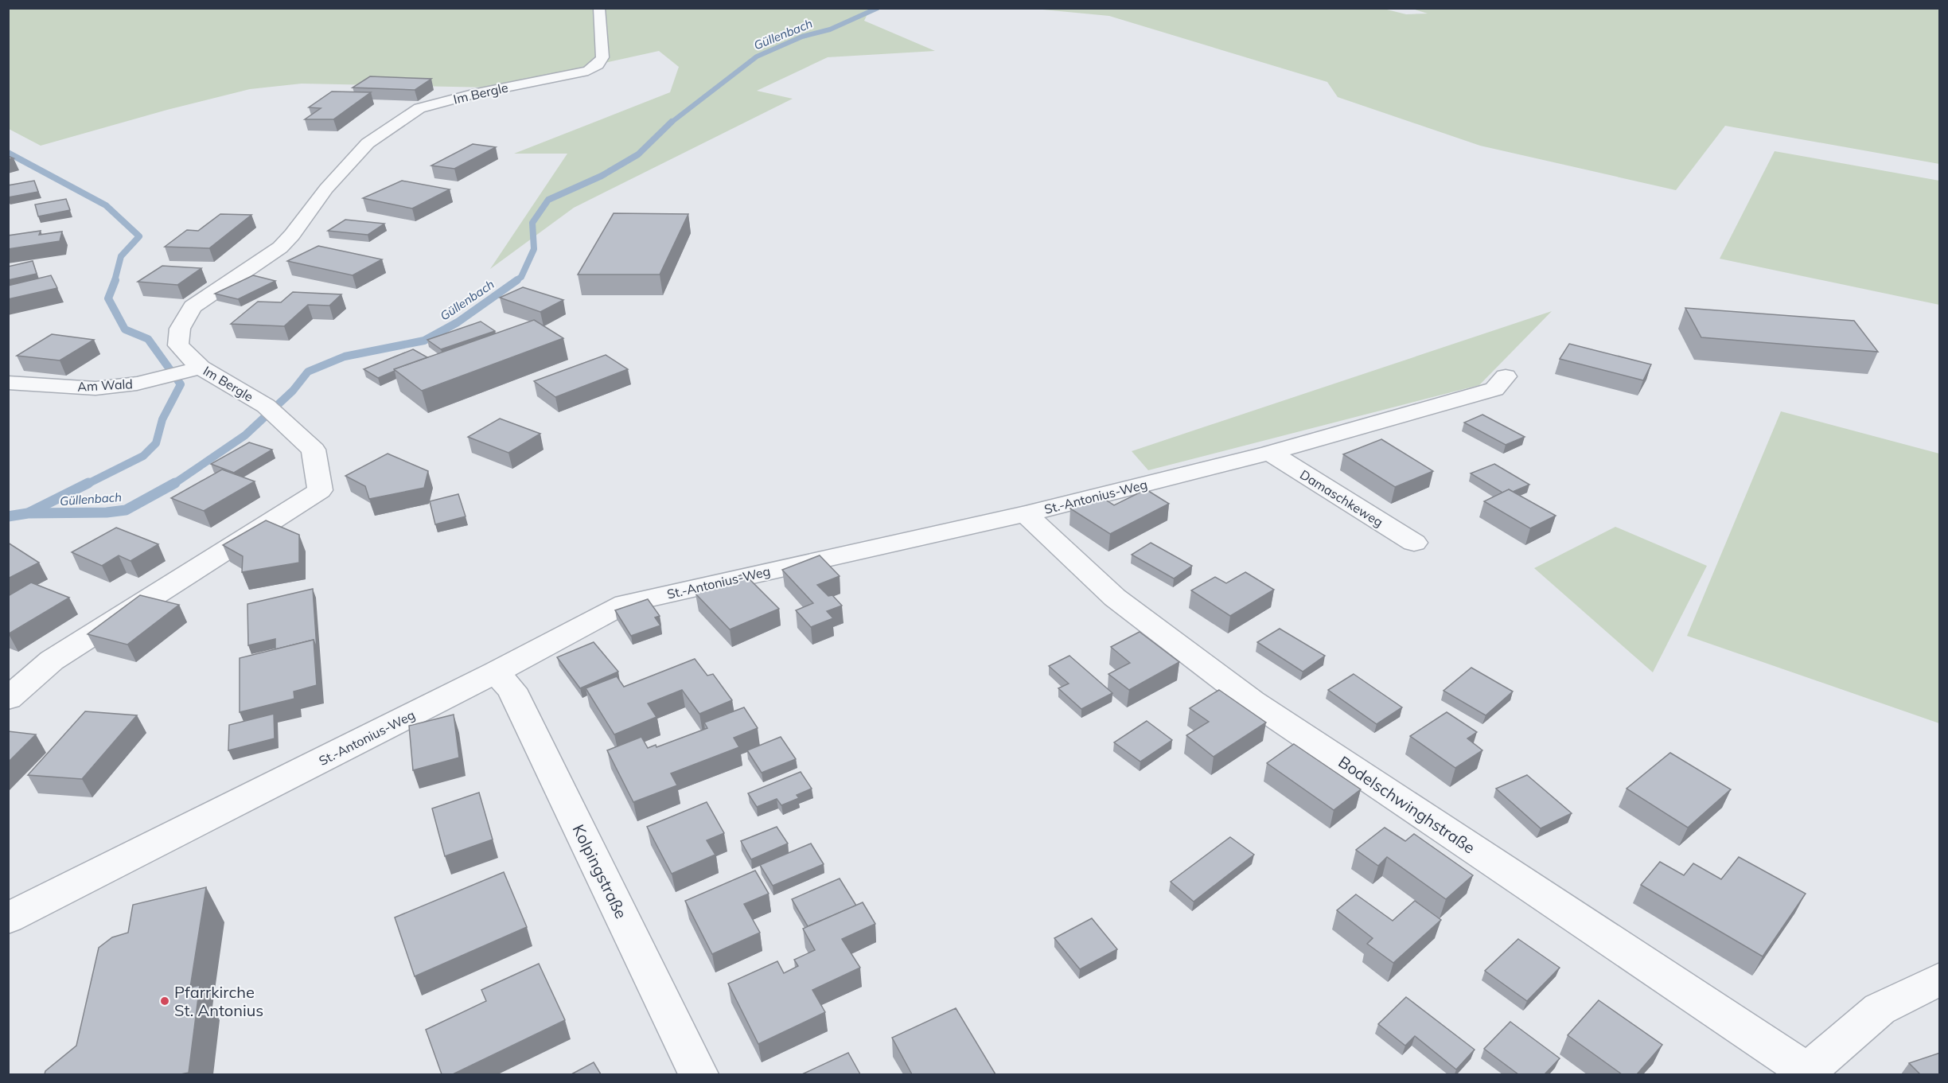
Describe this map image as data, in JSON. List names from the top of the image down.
{
  "streets": {
    "street": [
      "Im Bergle",
      "Am Wald",
      "St.-Antonius-Weg",
      "Damaschkeweg",
      "Bodelschwinghstraße",
      "Kolpingstraße"
    ]
  },
  "crossings": [
    ["Im Bergle", "Am Wald"],
    ["St.-Antonius-Weg", "Damaschkeweg"],
    ["St.-Antonius-Weg", "Bodelschwinghstraße"],
    ["St.-Antonius-Weg", "Kolpingstraße"]
  ],
  "water": ["Güllenbach"],
  "places": ["Pfarrkirche St. Antonius"]
}
